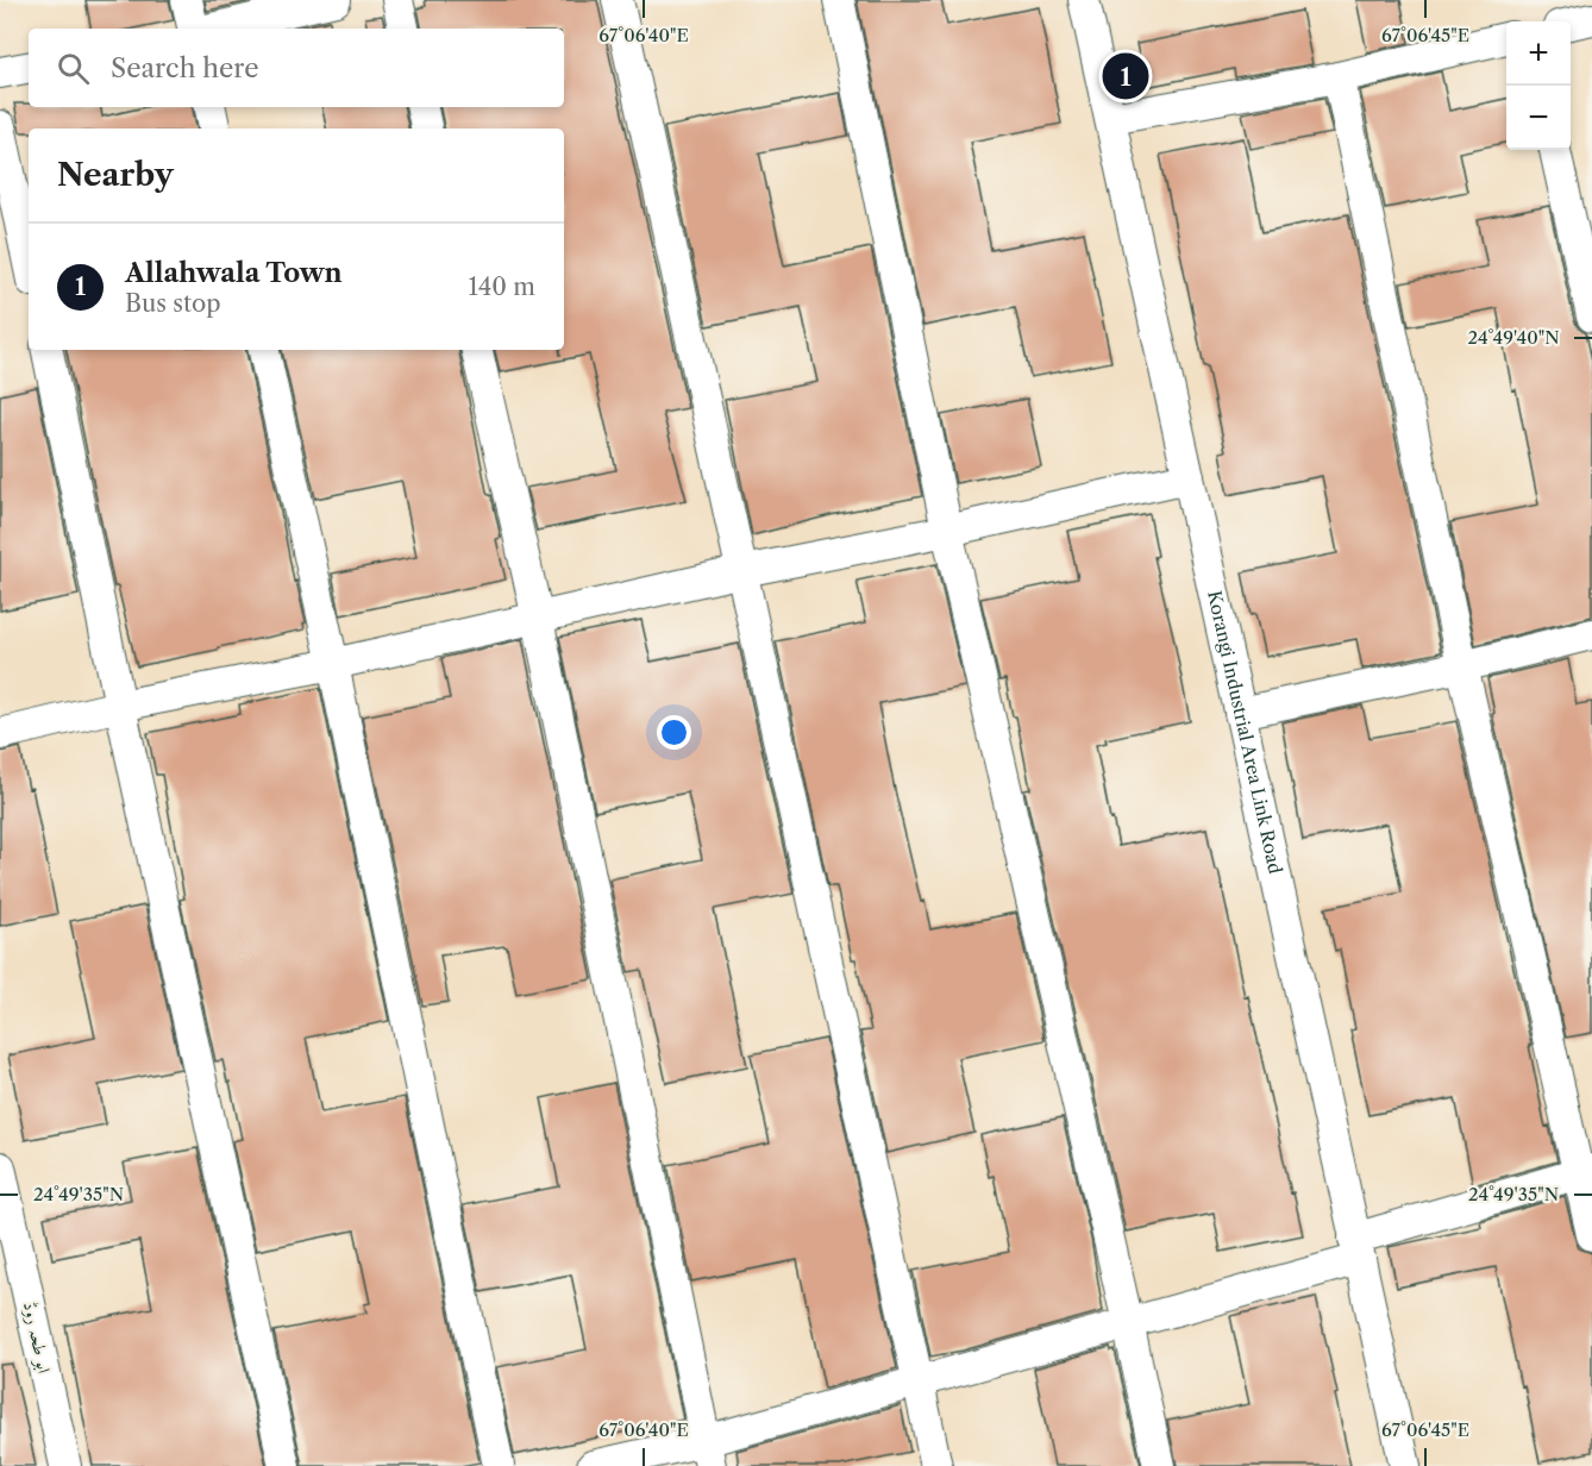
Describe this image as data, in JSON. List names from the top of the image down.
{
  "streets": {
    "street": ["Korangi Industrial Area Link Road", "ابو طحہ روڈ"]
  },
  "page": {
    "map_buttons": ["+", "−"],
    "search": "Search here",
    "pins": "1",
    "heading": "Nearby",
    "list": [
      {
        "mark": "1",
        "name": "Allahwala Town",
        "note": "Bus stop",
        "value": "140 m"
      }
    ]
  },
  "coordinates": [
    "67°06'40\"E",
    "67°06'45\"E",
    "24°49'40\"N",
    "24°49'35\"N"
  ]
}
